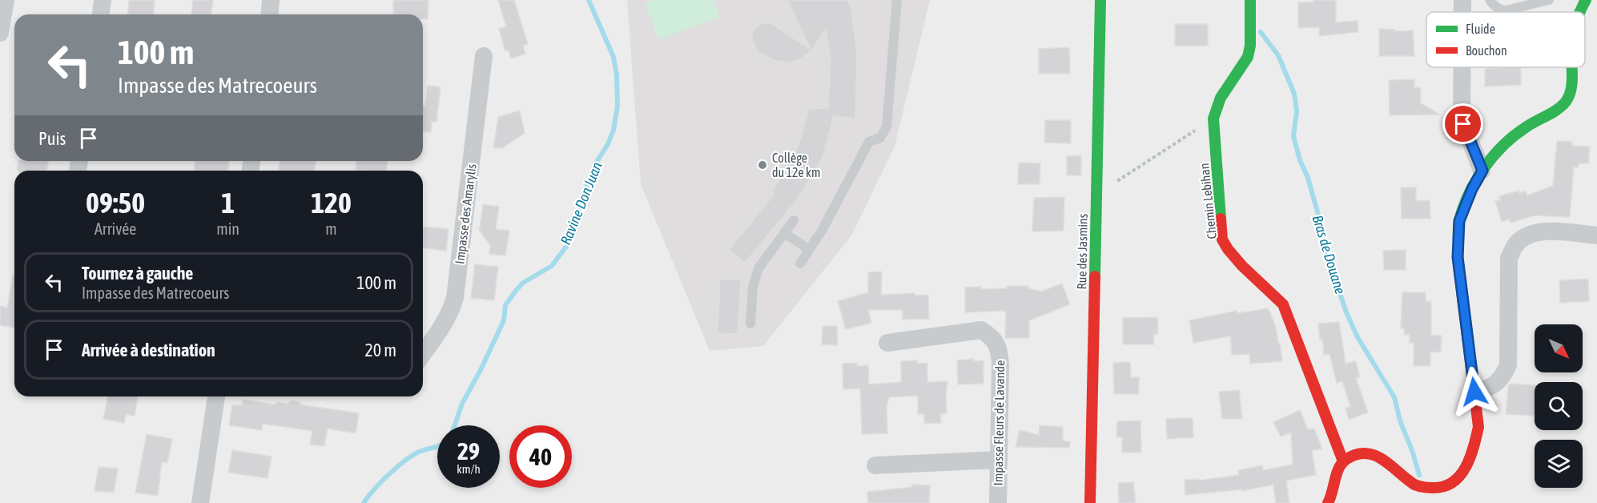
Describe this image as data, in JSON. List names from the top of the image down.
{
  "streets": {
    "street": [
      "Chemin Lebihan",
      "Impasse des Amarylis",
      "Rue des Jasmins",
      "Impasse Fleurs de Lavande"
    ]
  },
  "water": ["Ravine Don Juan", "Bras de Douane"],
  "places": ["Collège du 12e km"],
  "legend": ["Fluide", "Bouchon"],
  "north": "bottom right",
  "page": {
    "turn": ["100 m", "Impasse des Matrecoeurs"],
    "then": "Puis",
    "eta": [
      "09:50",
      "Arrivée",
      "1",
      "min",
      "120",
      "m"
    ],
    "list": [
      {
        "name": "Tournez à gauche",
        "note": "Impasse des Matrecoeurs",
        "value": "100 m"
      },
      {
        "name": "Arrivée à destination",
        "value": "20 m"
      }
    ],
    "speed": "29 km/h",
    "limit": "40"
  }
}
